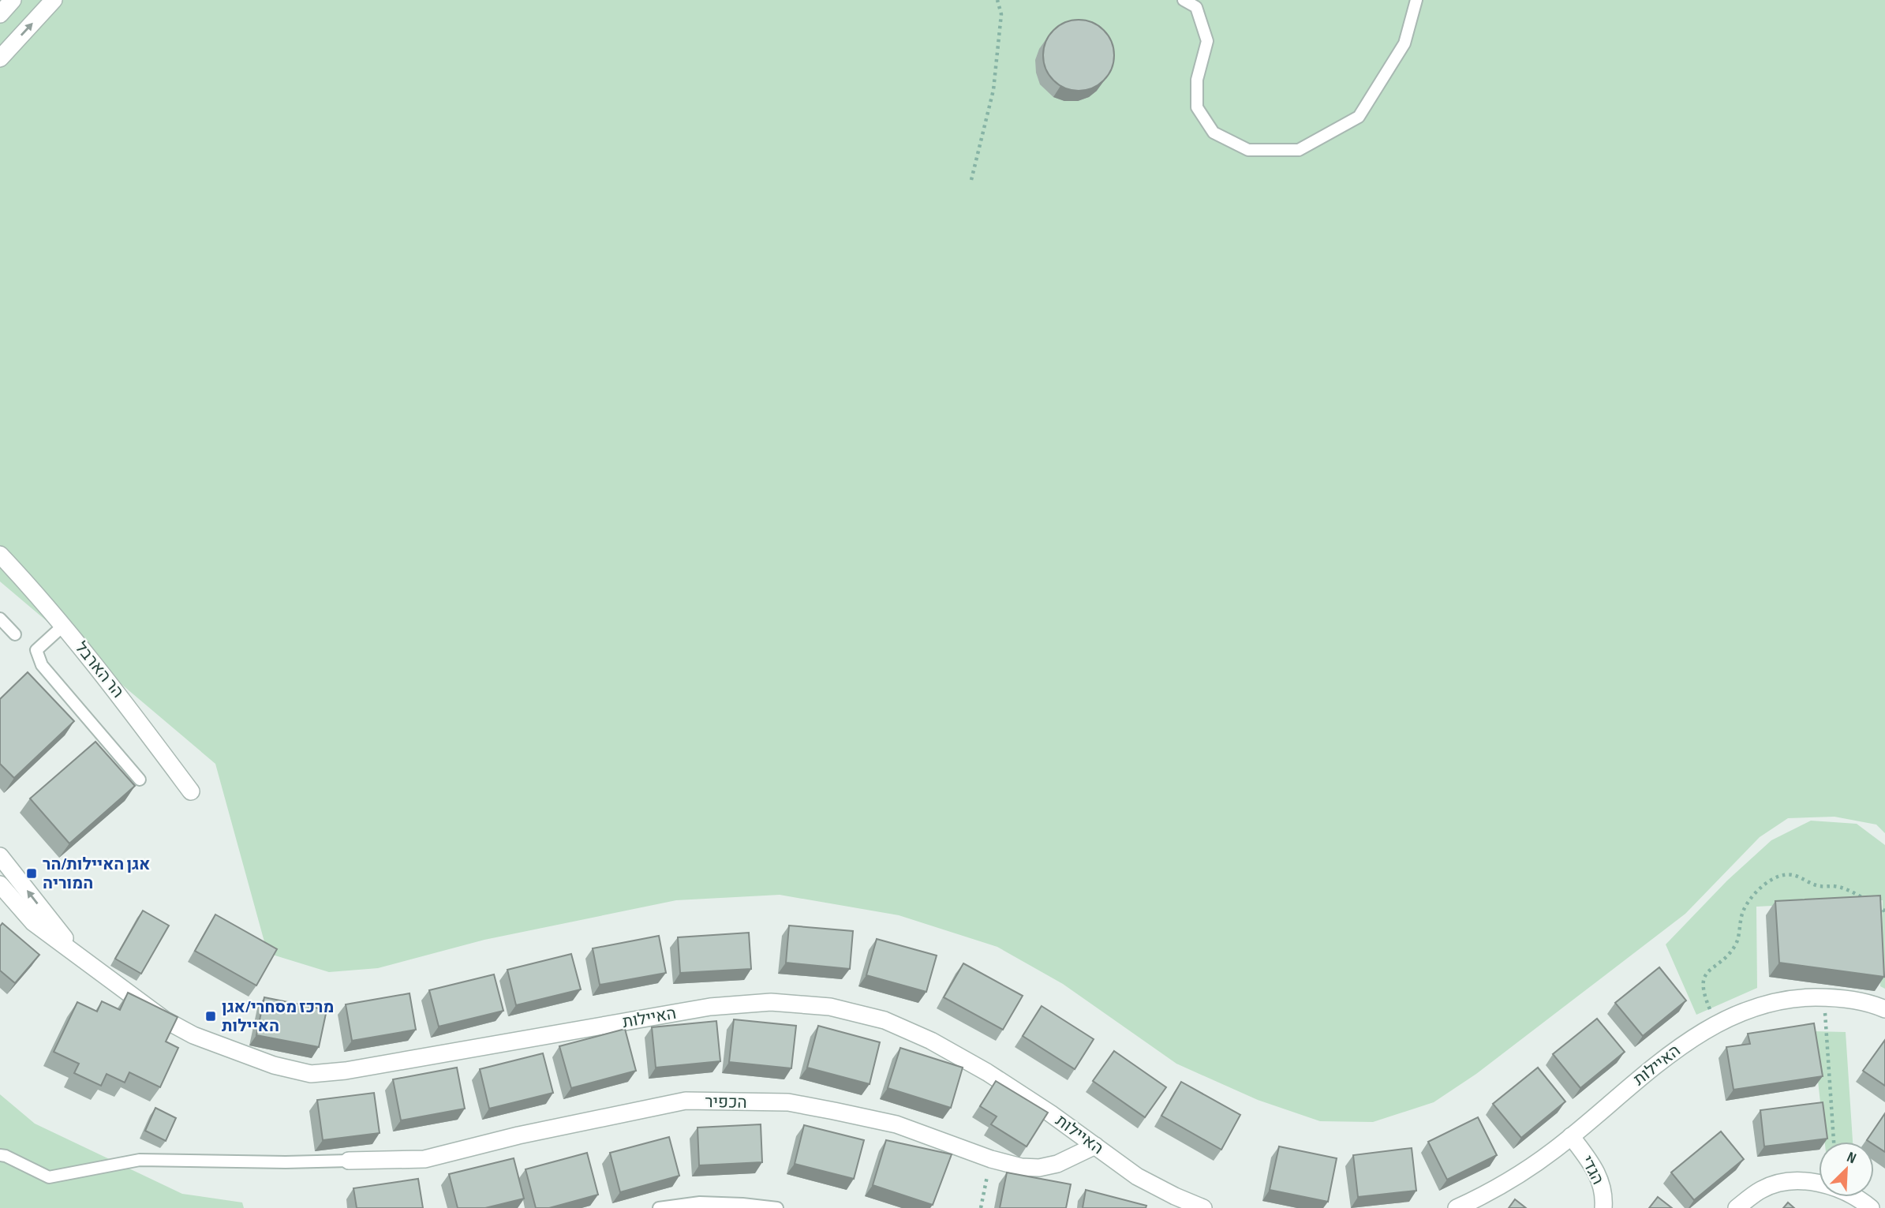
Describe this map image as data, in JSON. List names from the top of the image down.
{
  "streets": {
    "street": [
      "הר הארבל",
      "האיילות",
      "הכפיר",
      "הגדי"
    ]
  },
  "crossings": [
    ["האיילות", "הכפיר"],
    ["האיילות", "הגדי"]
  ],
  "places": {
    "transit": ["אגן האיילות/הר המוריה", "מרכז מסחרי/אגן האיילות"]
  },
  "north": "top right"
}
